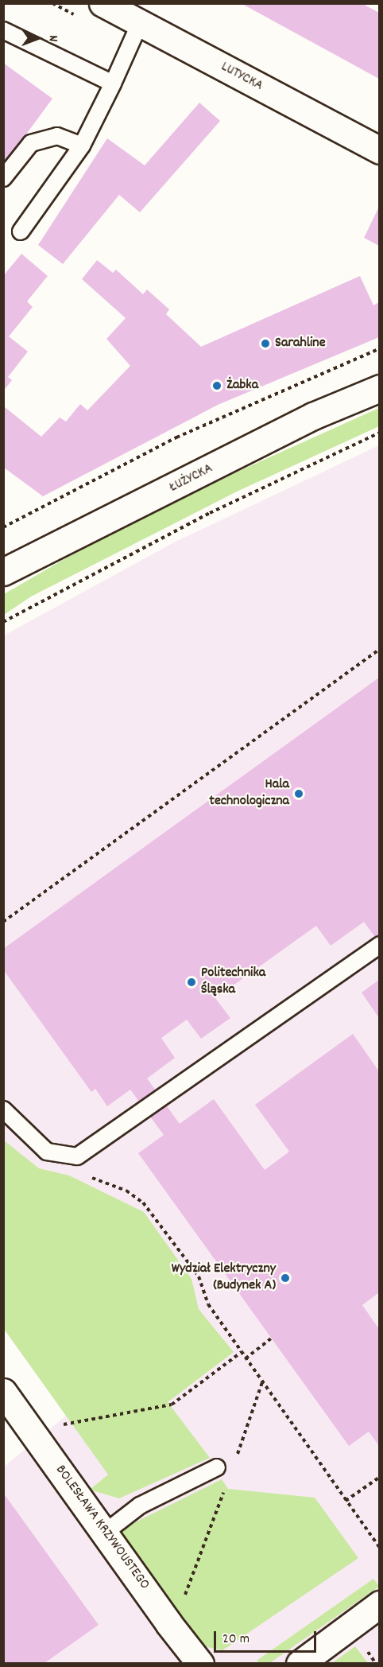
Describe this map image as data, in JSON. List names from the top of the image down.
{
  "streets": {
    "street": ["LUTYCKA", "ŁUŻYCKA", "BOLESŁAWA KRZYWOUSTEGO"]
  },
  "places": [
    "Sarahline",
    "Żabka",
    "Hala technologiczna",
    "Politechnika Śląska",
    "Wydział Elektryczny (Budynek A)"
  ],
  "scale_bar": "20 m",
  "north": "right"
}
